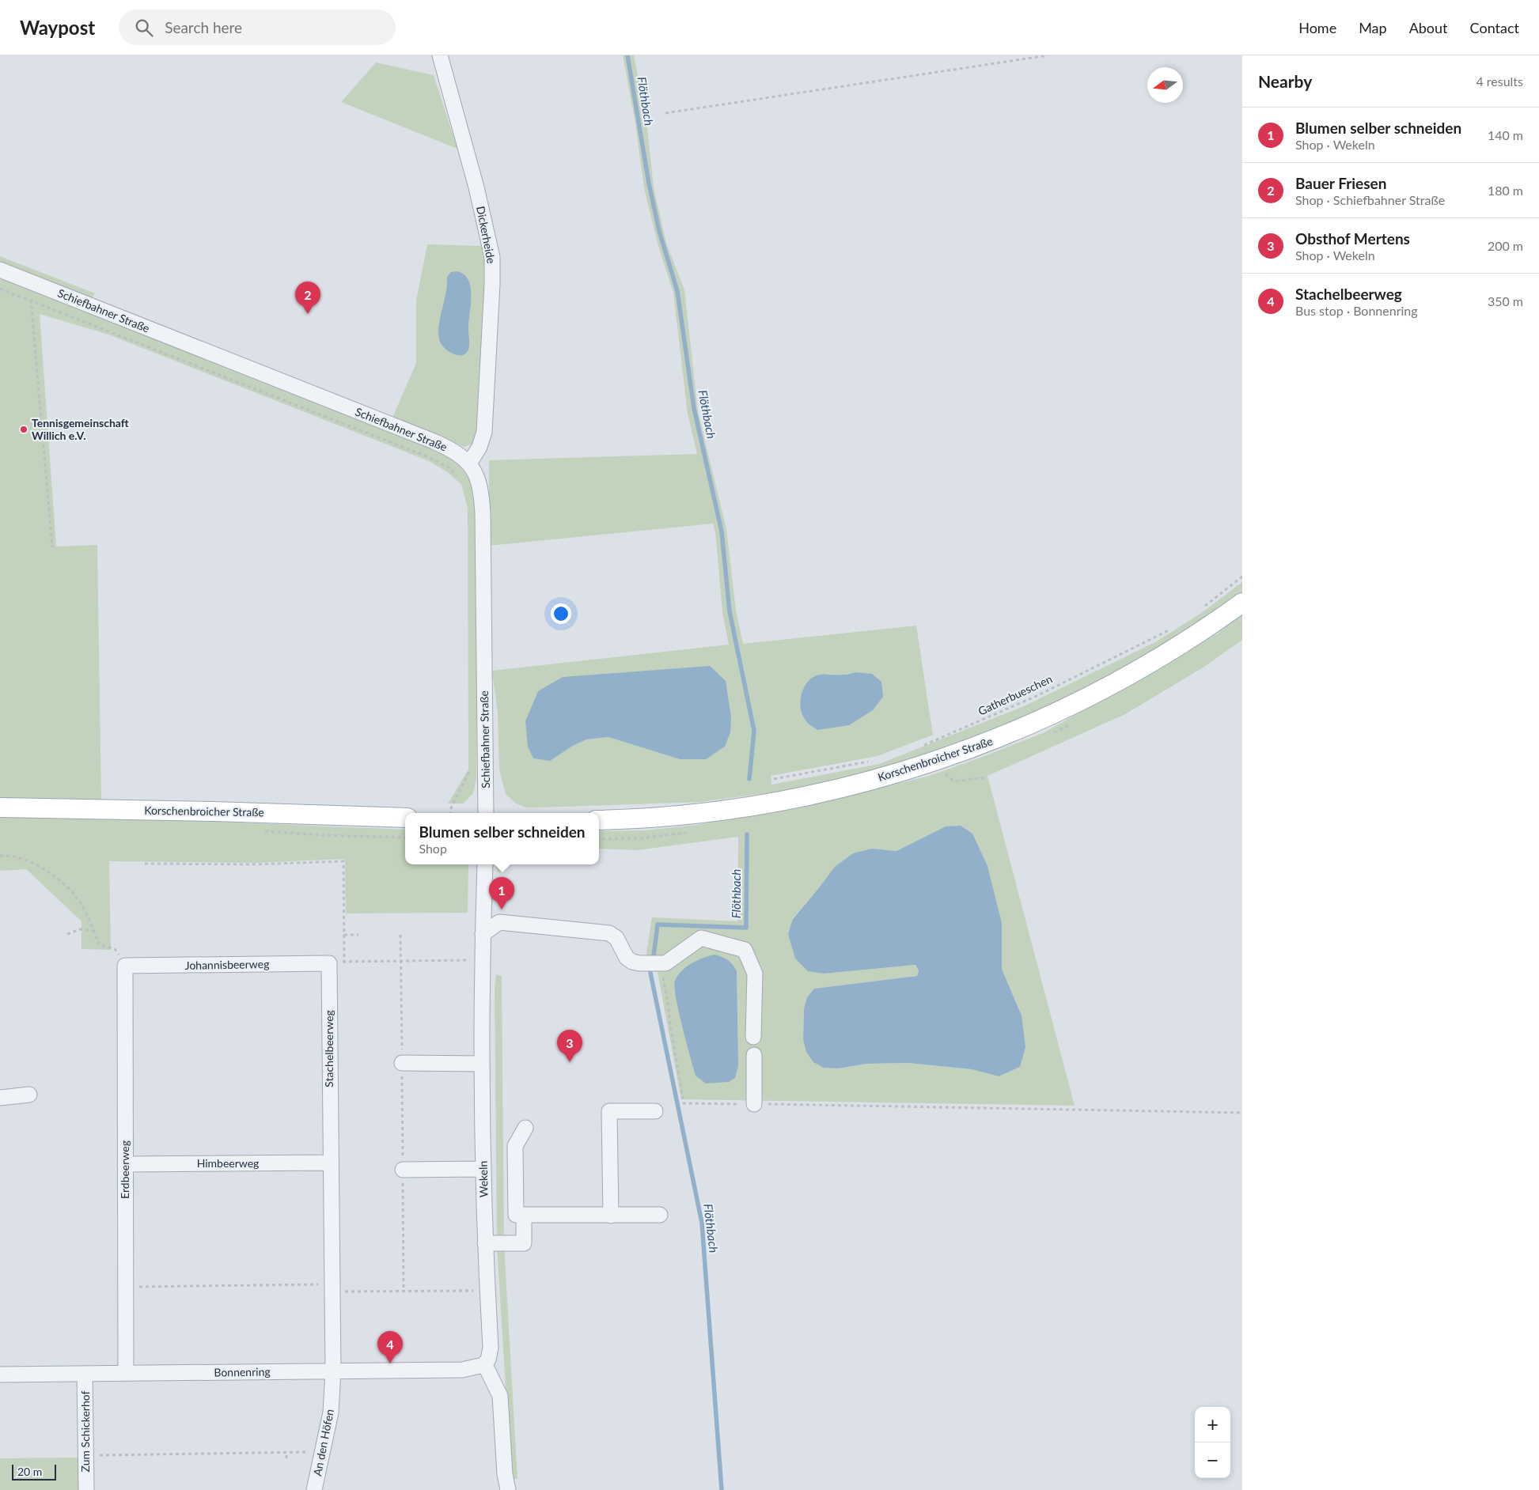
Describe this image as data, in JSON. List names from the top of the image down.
{
  "streets": {
    "main road": ["Korschenbroicher Straße"],
    "street": [
      "Dickerheide",
      "Schiefbahner Straße",
      "Johannisbeerweg",
      "Stachelbeerweg",
      "Himbeerweg",
      "Erdbeerweg",
      "Wekeln",
      "Bonnenring",
      "Zum Schickerhof",
      "An den Höfen"
    ],
    "path": ["Gatherbueschen"]
  },
  "crossings": [
    ["Dickerheide", "Schiefbahner Straße"],
    ["Johannisbeerweg", "Stachelbeerweg"],
    ["Johannisbeerweg", "Erdbeerweg"],
    ["Stachelbeerweg", "Himbeerweg"],
    ["Stachelbeerweg", "Bonnenring"],
    ["Stachelbeerweg", "An den Höfen"],
    ["Himbeerweg", "Erdbeerweg"],
    ["Erdbeerweg", "Bonnenring"],
    ["Wekeln", "Bonnenring"],
    ["Bonnenring", "Zum Schickerhof"],
    ["Bonnenring", "An den Höfen"]
  ],
  "water": ["Flöthbach"],
  "places": ["Tennisgemeinschaft Willich e.V."],
  "scale_bar": "20 m",
  "north": "left",
  "page": {
    "header": "Waypost",
    "search": "Search here",
    "nav": [
      "Home",
      "Map",
      "About",
      "Contact"
    ],
    "heading": ["Nearby", "4 results"],
    "list": [
      {
        "mark": "1",
        "name": "Blumen selber schneiden",
        "note": "Shop · Wekeln",
        "value": "140 m"
      },
      {
        "mark": "2",
        "name": "Bauer Friesen",
        "note": "Shop · Schiefbahner Straße",
        "value": "180 m"
      },
      {
        "mark": "3",
        "name": "Obsthof Mertens",
        "note": "Shop · Wekeln",
        "value": "200 m"
      },
      {
        "mark": "4",
        "name": "Stachelbeerweg",
        "note": "Bus stop · Bonnenring",
        "value": "350 m"
      }
    ],
    "pins": [
      "2",
      "1",
      "3",
      "4"
    ],
    "popup": ["Blumen selber schneiden", "Shop"],
    "map_buttons": ["+", "−"],
    "scale": "20 m"
  }
}
